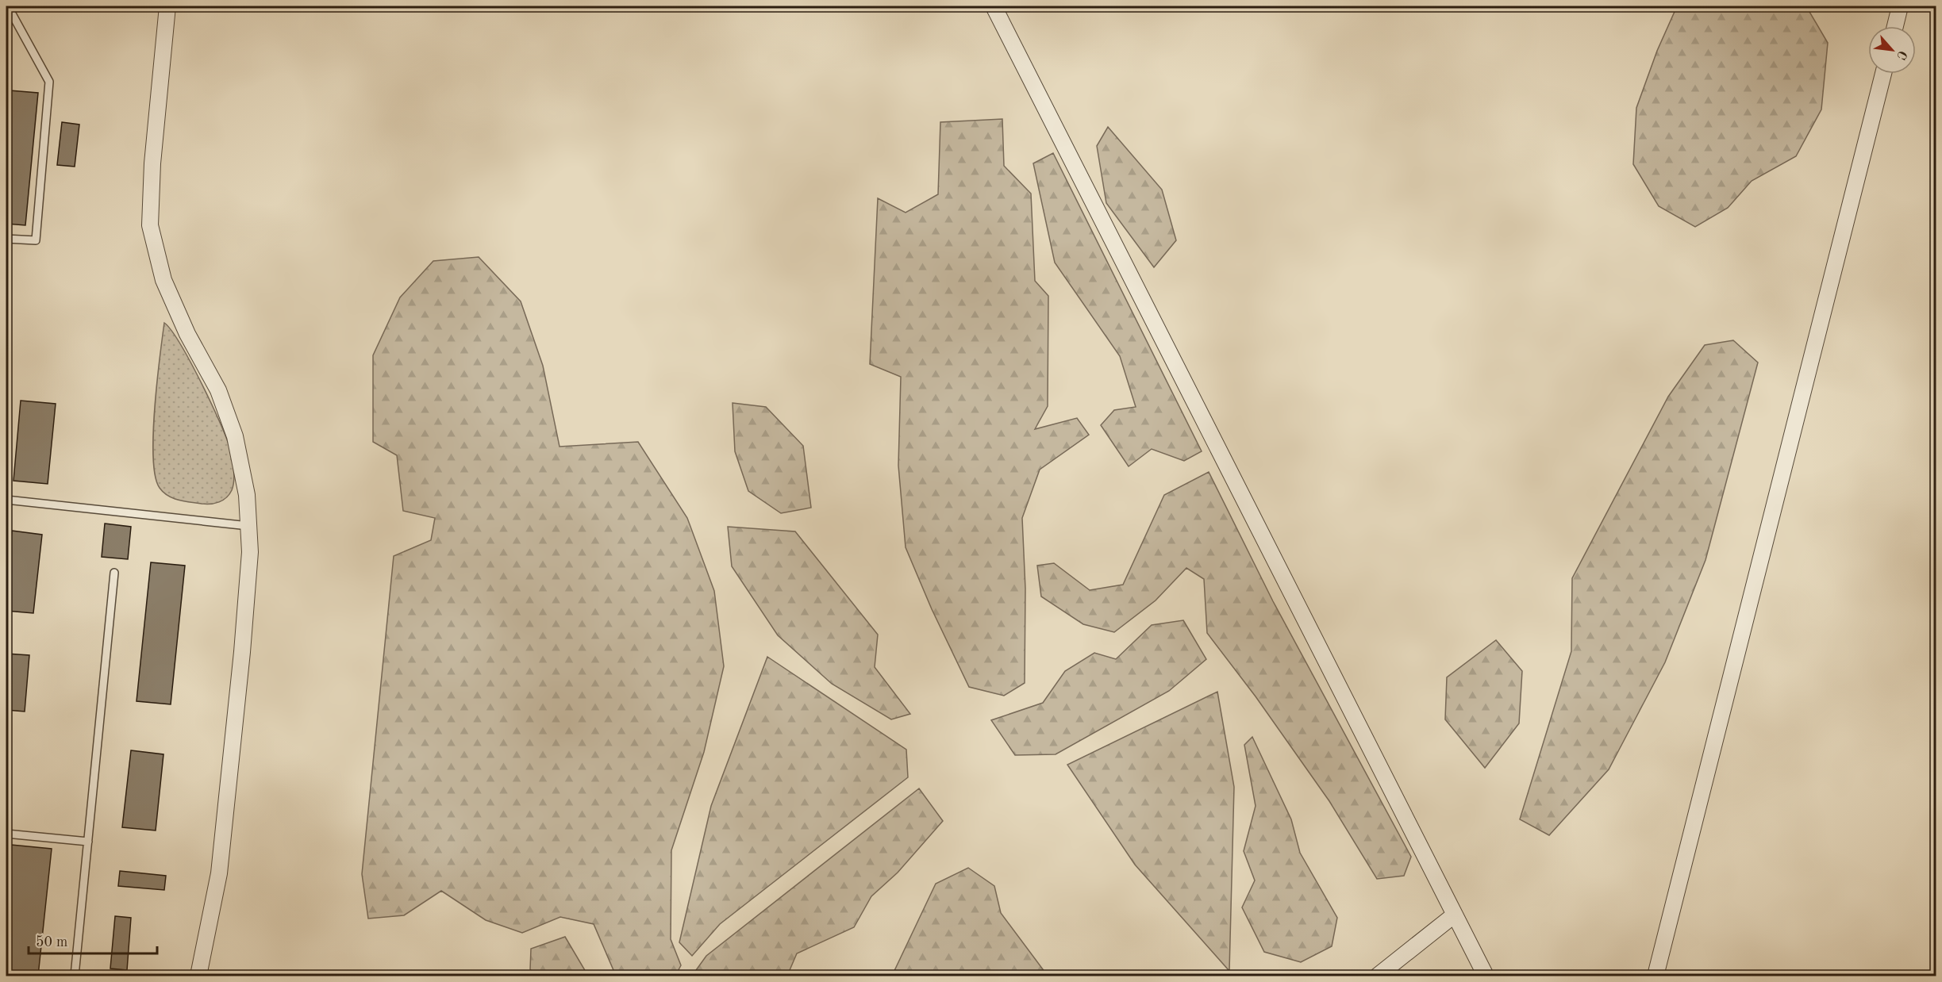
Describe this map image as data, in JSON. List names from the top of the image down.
{
  "scale_bar": "50 m",
  "north": "bottom right"
}
